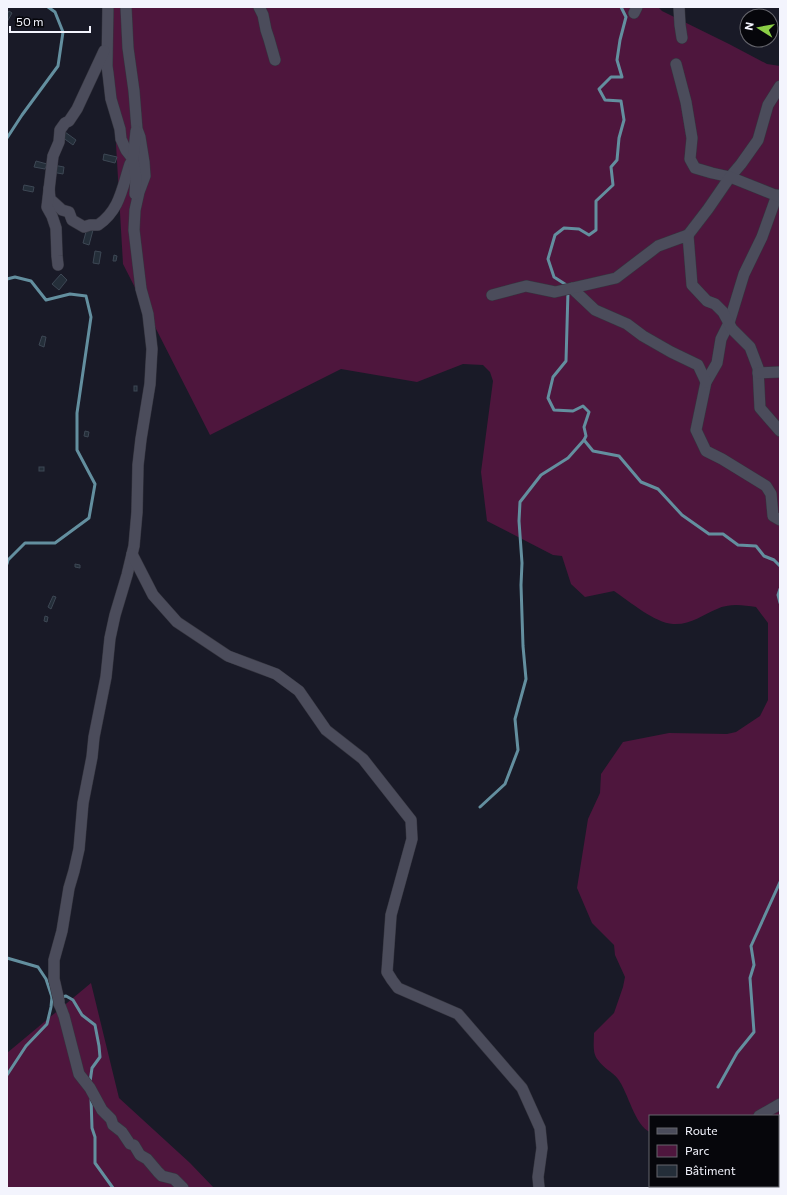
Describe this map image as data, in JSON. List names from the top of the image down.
{
  "legend": ["Route", "Parc", "Bâtiment"],
  "scale_bar": "50 m",
  "north": "left"
}
